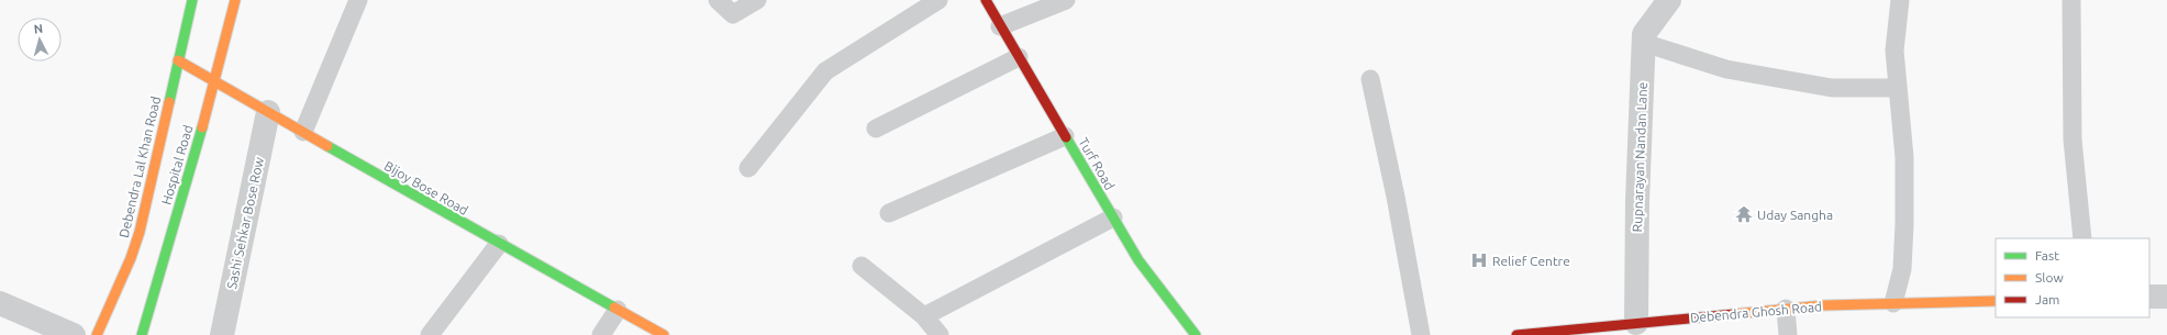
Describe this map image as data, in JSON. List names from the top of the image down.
{
  "streets": {
    "street": [
      "Rupnarayan Nandan Lane",
      "Turf Road",
      "Hospital Road",
      "Debendra Lal Khan Road",
      "Bijoy Bose Road",
      "Sashi Sehkar Bose Row",
      "Debendra Ghosh Road"
    ]
  },
  "crossings": [
    ["Rupnarayan Nandan Lane", "Debendra Ghosh Road"],
    ["Hospital Road", "Bijoy Bose Road"],
    ["Debendra Lal Khan Road", "Bijoy Bose Road"],
    ["Bijoy Bose Road", "Sashi Sehkar Bose Row"]
  ],
  "places": {
    "temple": ["Uday Sangha"],
    "hospital": ["Relief Centre"]
  },
  "legend": ["Fast", "Slow", "Jam"],
  "north": "top"
}
